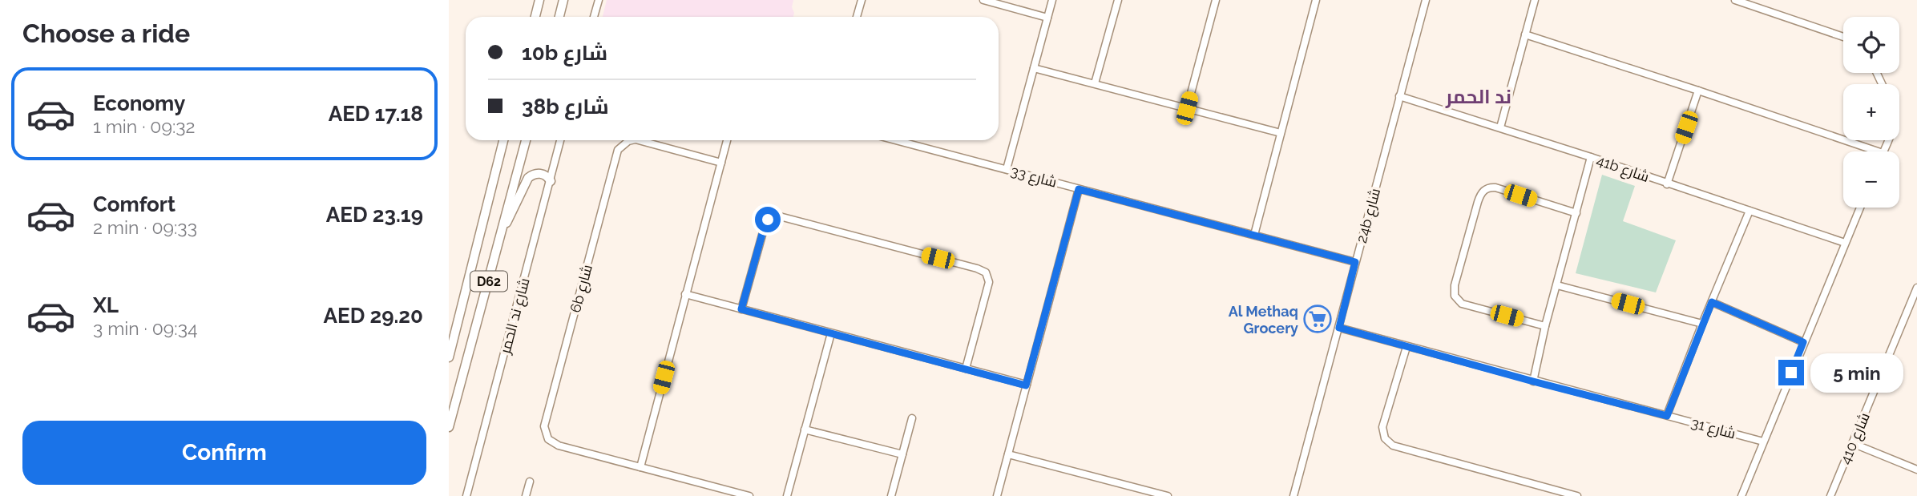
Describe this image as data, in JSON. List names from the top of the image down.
{
  "streets": {
    "main road": ["D62"],
    "street": [
      "41b شارع",
      "شارع 33",
      "24b شارع",
      "6b شارع",
      "شارع ند الحمر",
      "شارع 31",
      "شارع 410"
    ]
  },
  "crossings": [
    ["41b شارع", "24b شارع"],
    ["شارع 33", "24b شارع"],
    ["24b شارع", "شارع 31"]
  ],
  "districts": ["ند الحمر"],
  "places": {
    "supermarket": ["Al Methaq Grocery"]
  },
  "page": {
    "heading": "Choose a ride",
    "map_buttons": ["+", "−"],
    "banner": ["10b شارع", "38b شارع"],
    "list": [
      {
        "name": "Economy",
        "note": "1 min · 09:32",
        "value": "AED 17.18"
      },
      {
        "name": "Comfort",
        "note": "2 min · 09:33",
        "value": "AED 23.19"
      },
      {
        "name": "XL",
        "note": "3 min · 09:34",
        "value": "AED 29.20"
      }
    ],
    "bubble": "5 min",
    "buttons": "Confirm"
  }
}
